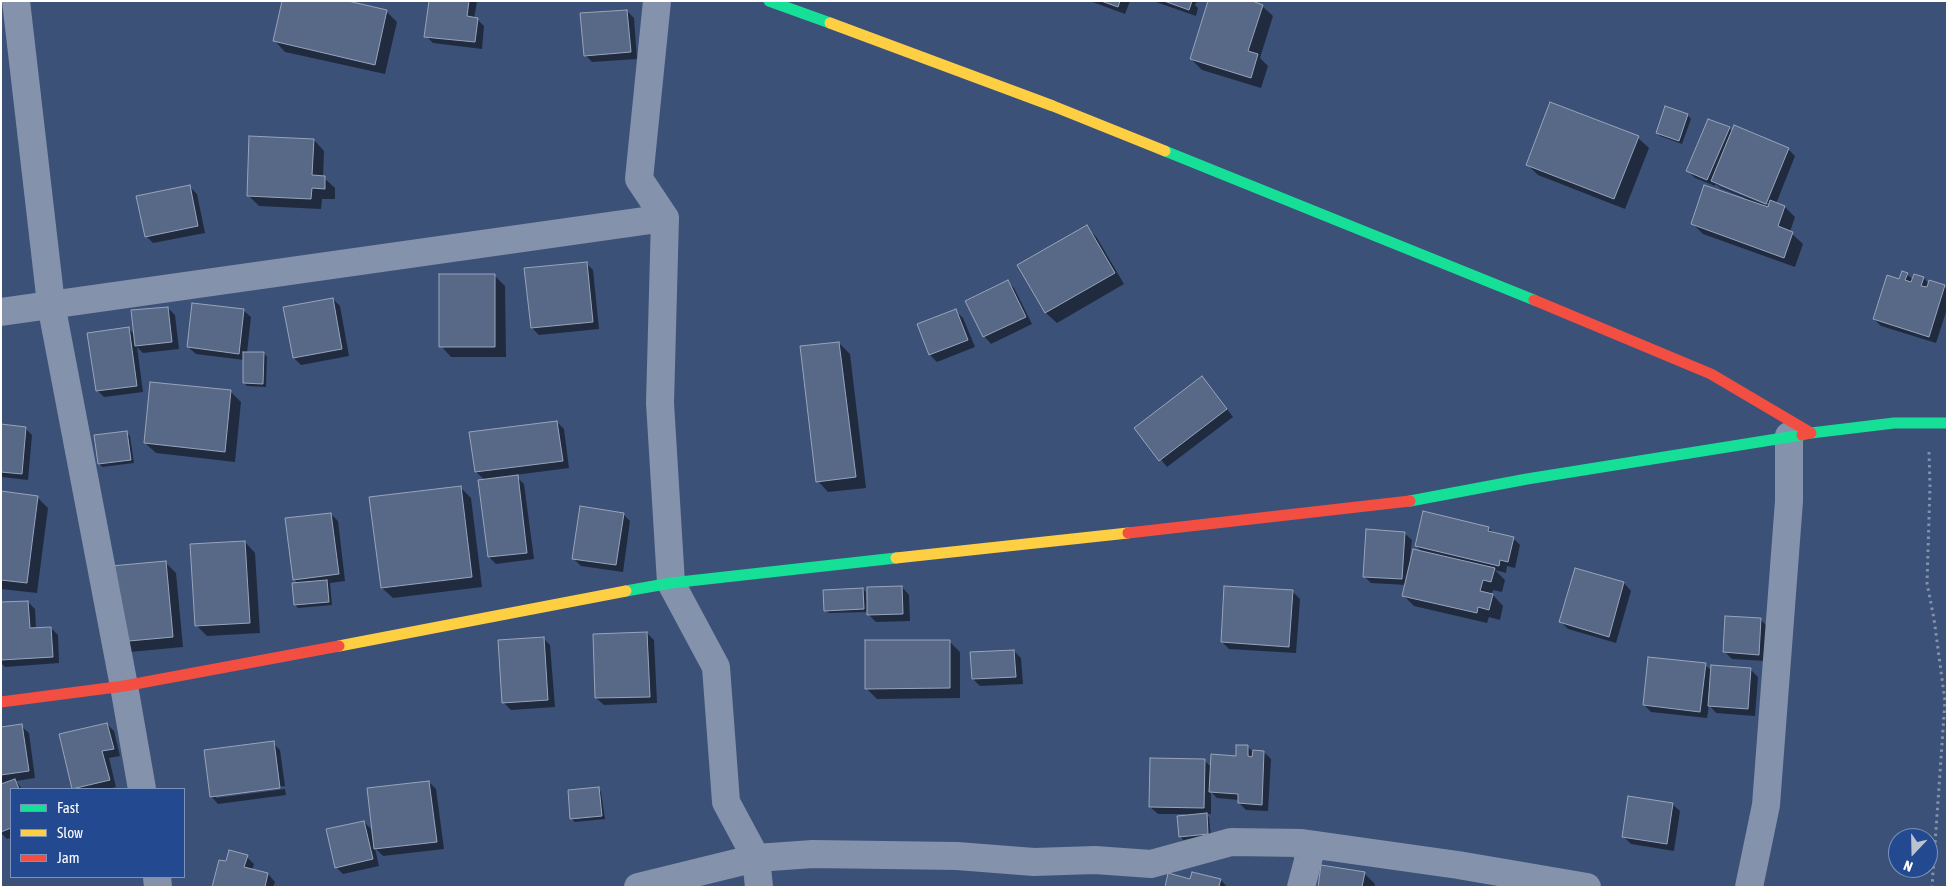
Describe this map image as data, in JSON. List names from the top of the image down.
{
  "legend": ["Fast", "Slow", "Jam"],
  "north": "bottom"
}
